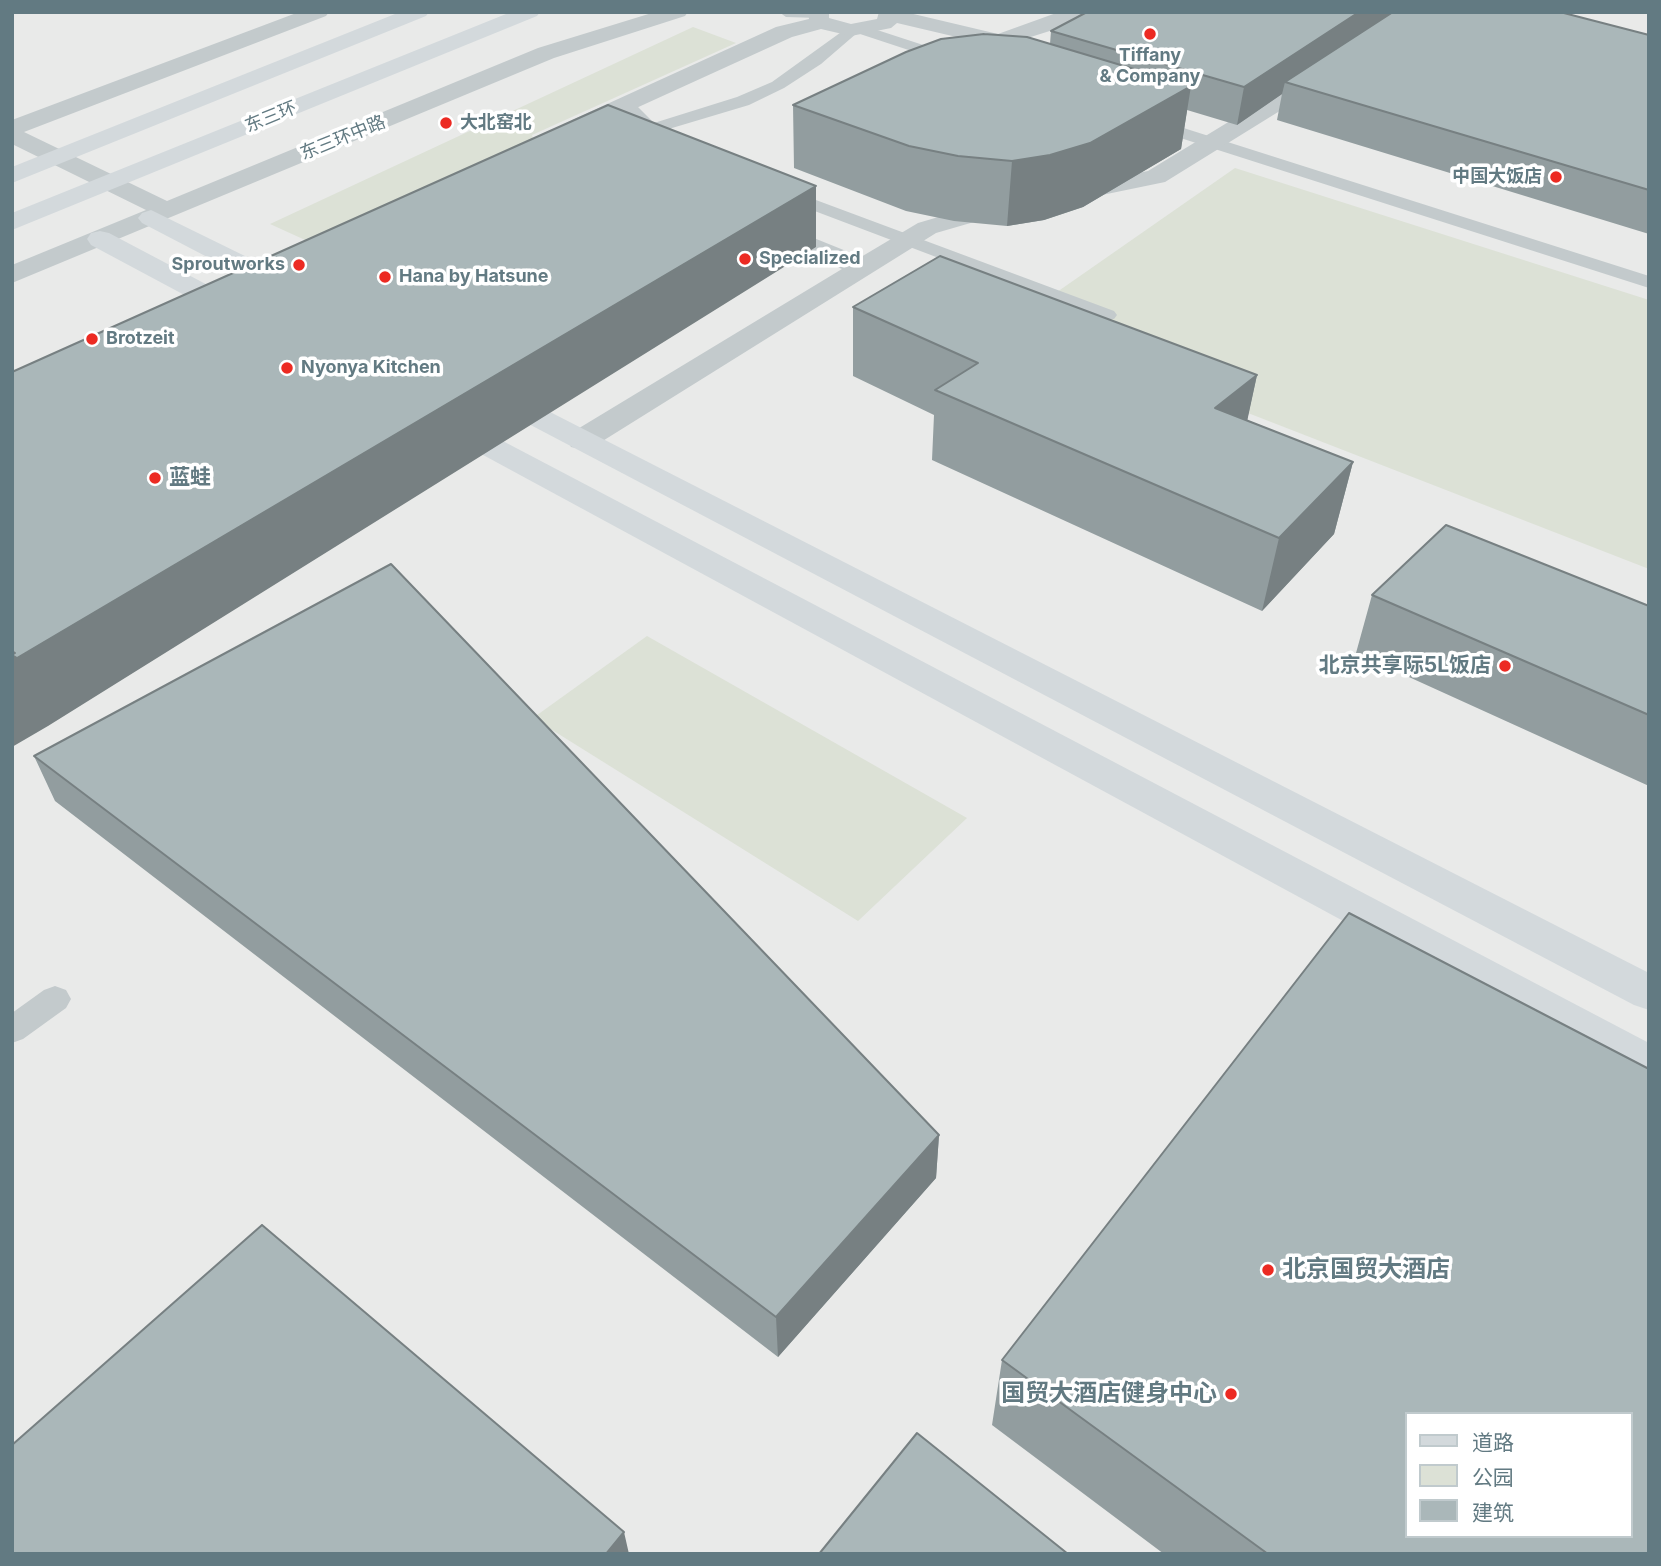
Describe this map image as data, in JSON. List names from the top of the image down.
{
  "streets": {
    "main road": ["东三环"],
    "street": ["东三环中路"]
  },
  "places": [
    "Tiffany & Company",
    "大北窑北",
    "中国大饭店",
    "Specialized",
    "Sproutworks",
    "Hana by Hatsune",
    "Brotzeit",
    "Nyonya Kitchen",
    "蓝蛙",
    "北京共享际5L饭店",
    "北京国贸大酒店",
    "国贸大酒店健身中心"
  ],
  "legend": ["道路", "公园", "建筑"]
}
